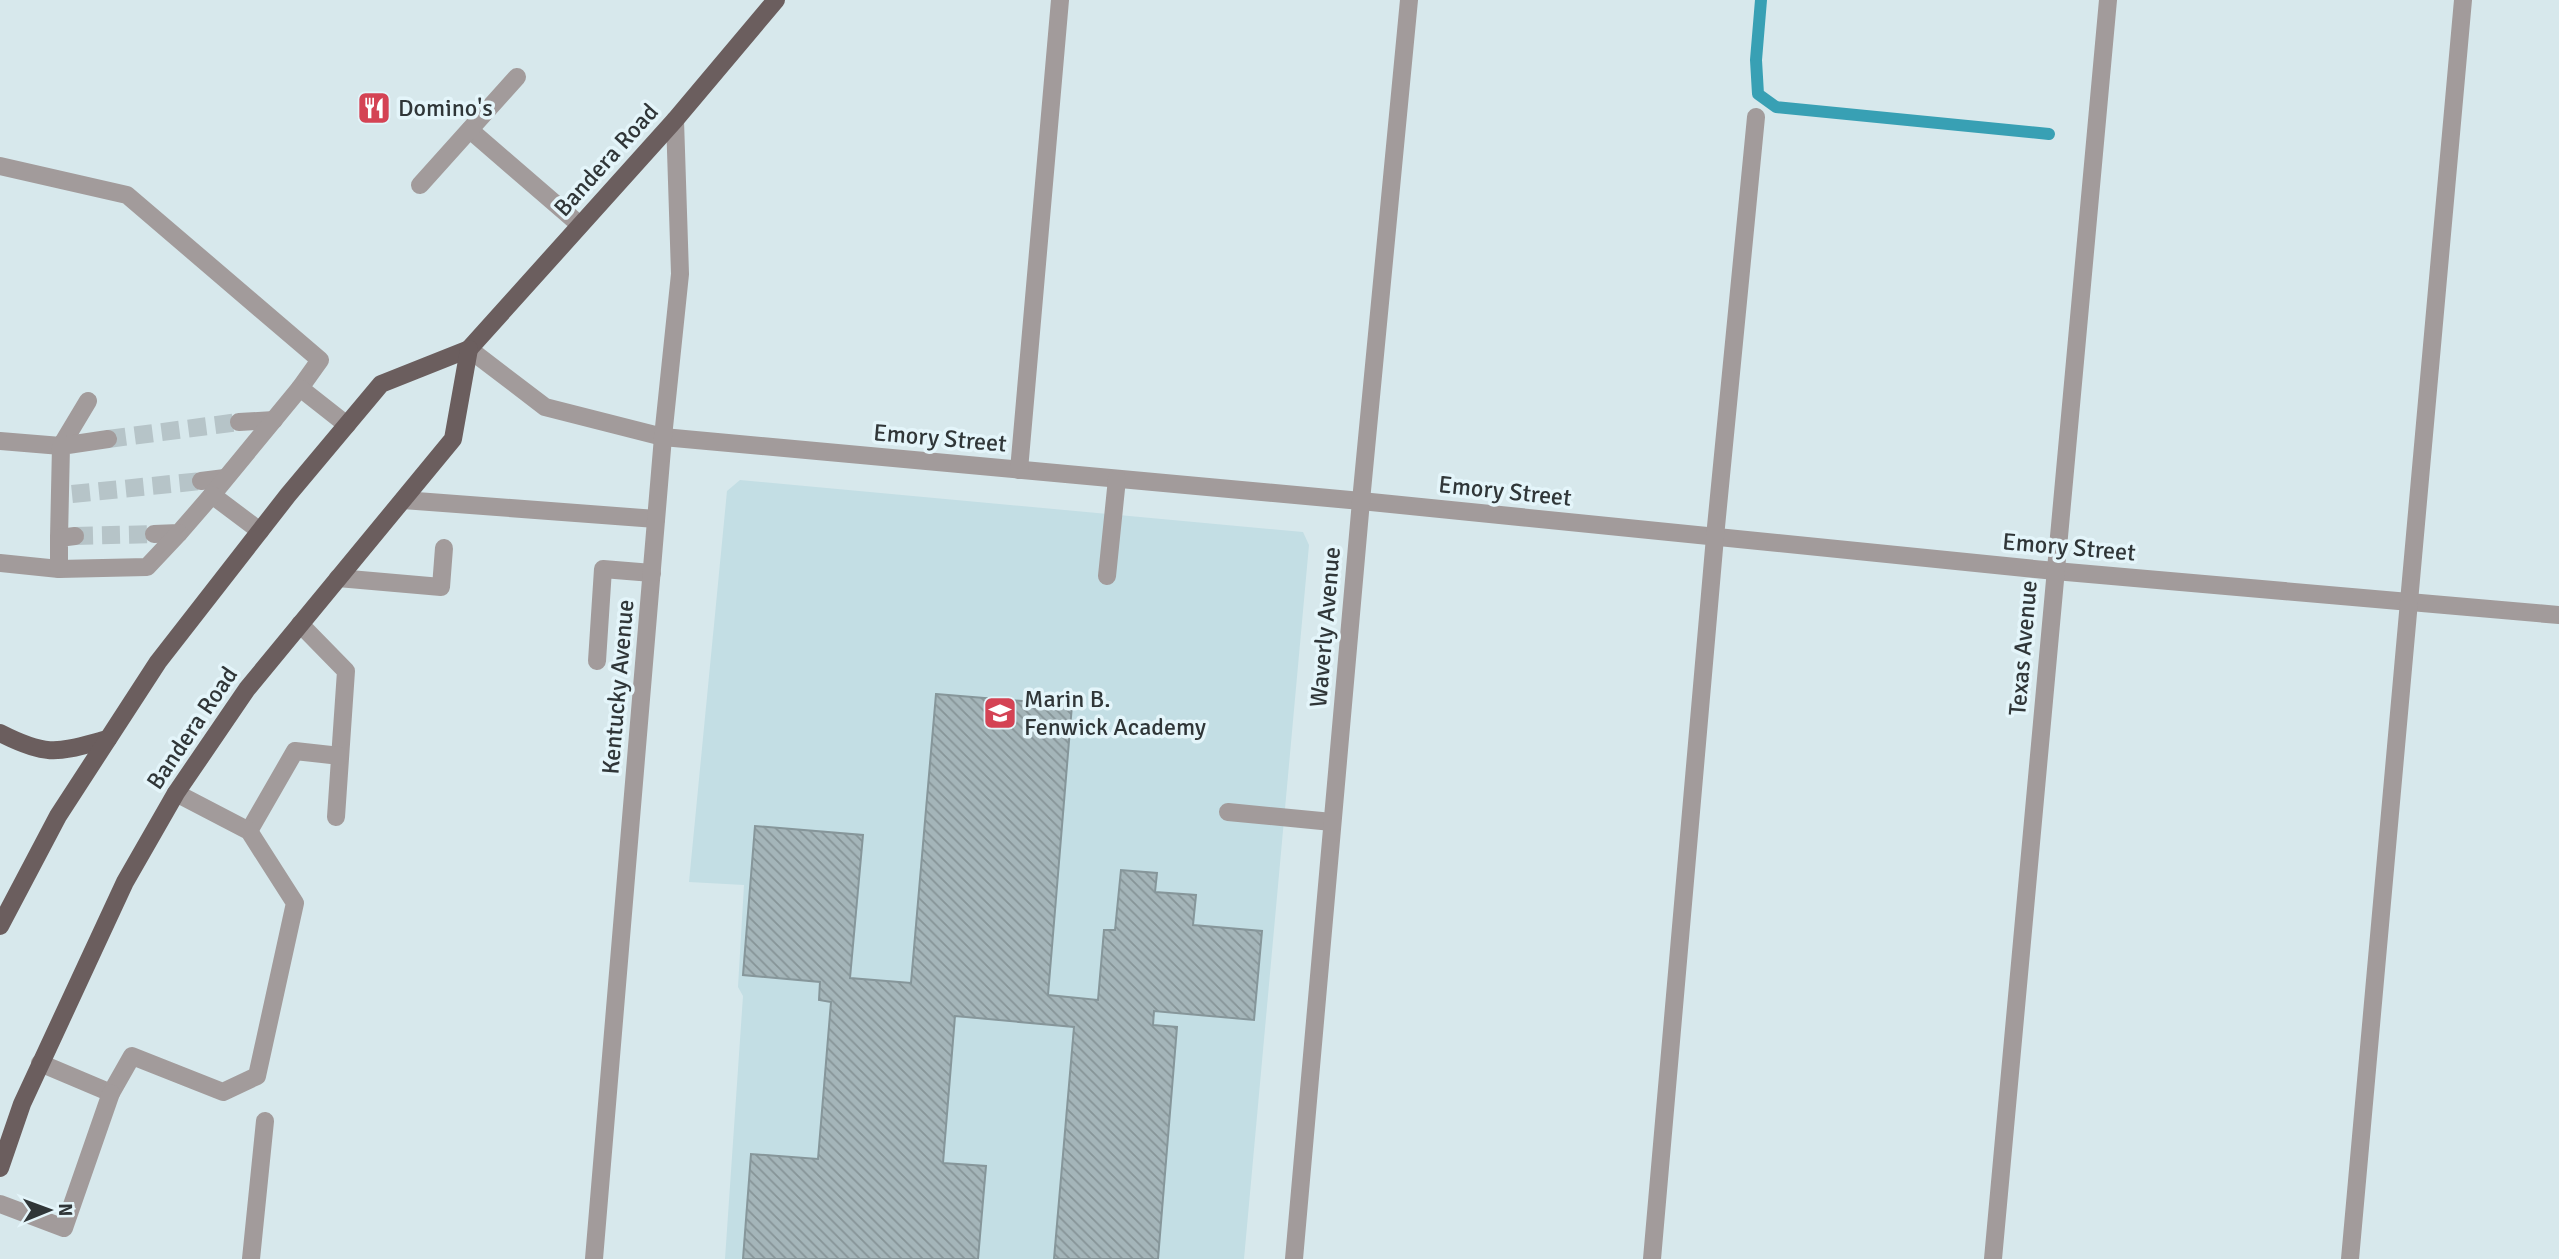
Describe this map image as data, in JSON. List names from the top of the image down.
{
  "streets": {
    "main road": ["Bandera Road"],
    "street": [
      "Emory Street",
      "Waverly Avenue",
      "Texas Avenue",
      "Kentucky Avenue"
    ]
  },
  "crossings": [
    ["Bandera Road", "Emory Street"],
    ["Bandera Road", "Kentucky Avenue"],
    ["Emory Street", "Waverly Avenue"],
    ["Emory Street", "Texas Avenue"],
    ["Emory Street", "Kentucky Avenue"]
  ],
  "places": {
    "restaurant": ["Domino's"],
    "school or university": ["Marin B. Fenwick Academy"]
  },
  "north": "right"
}
